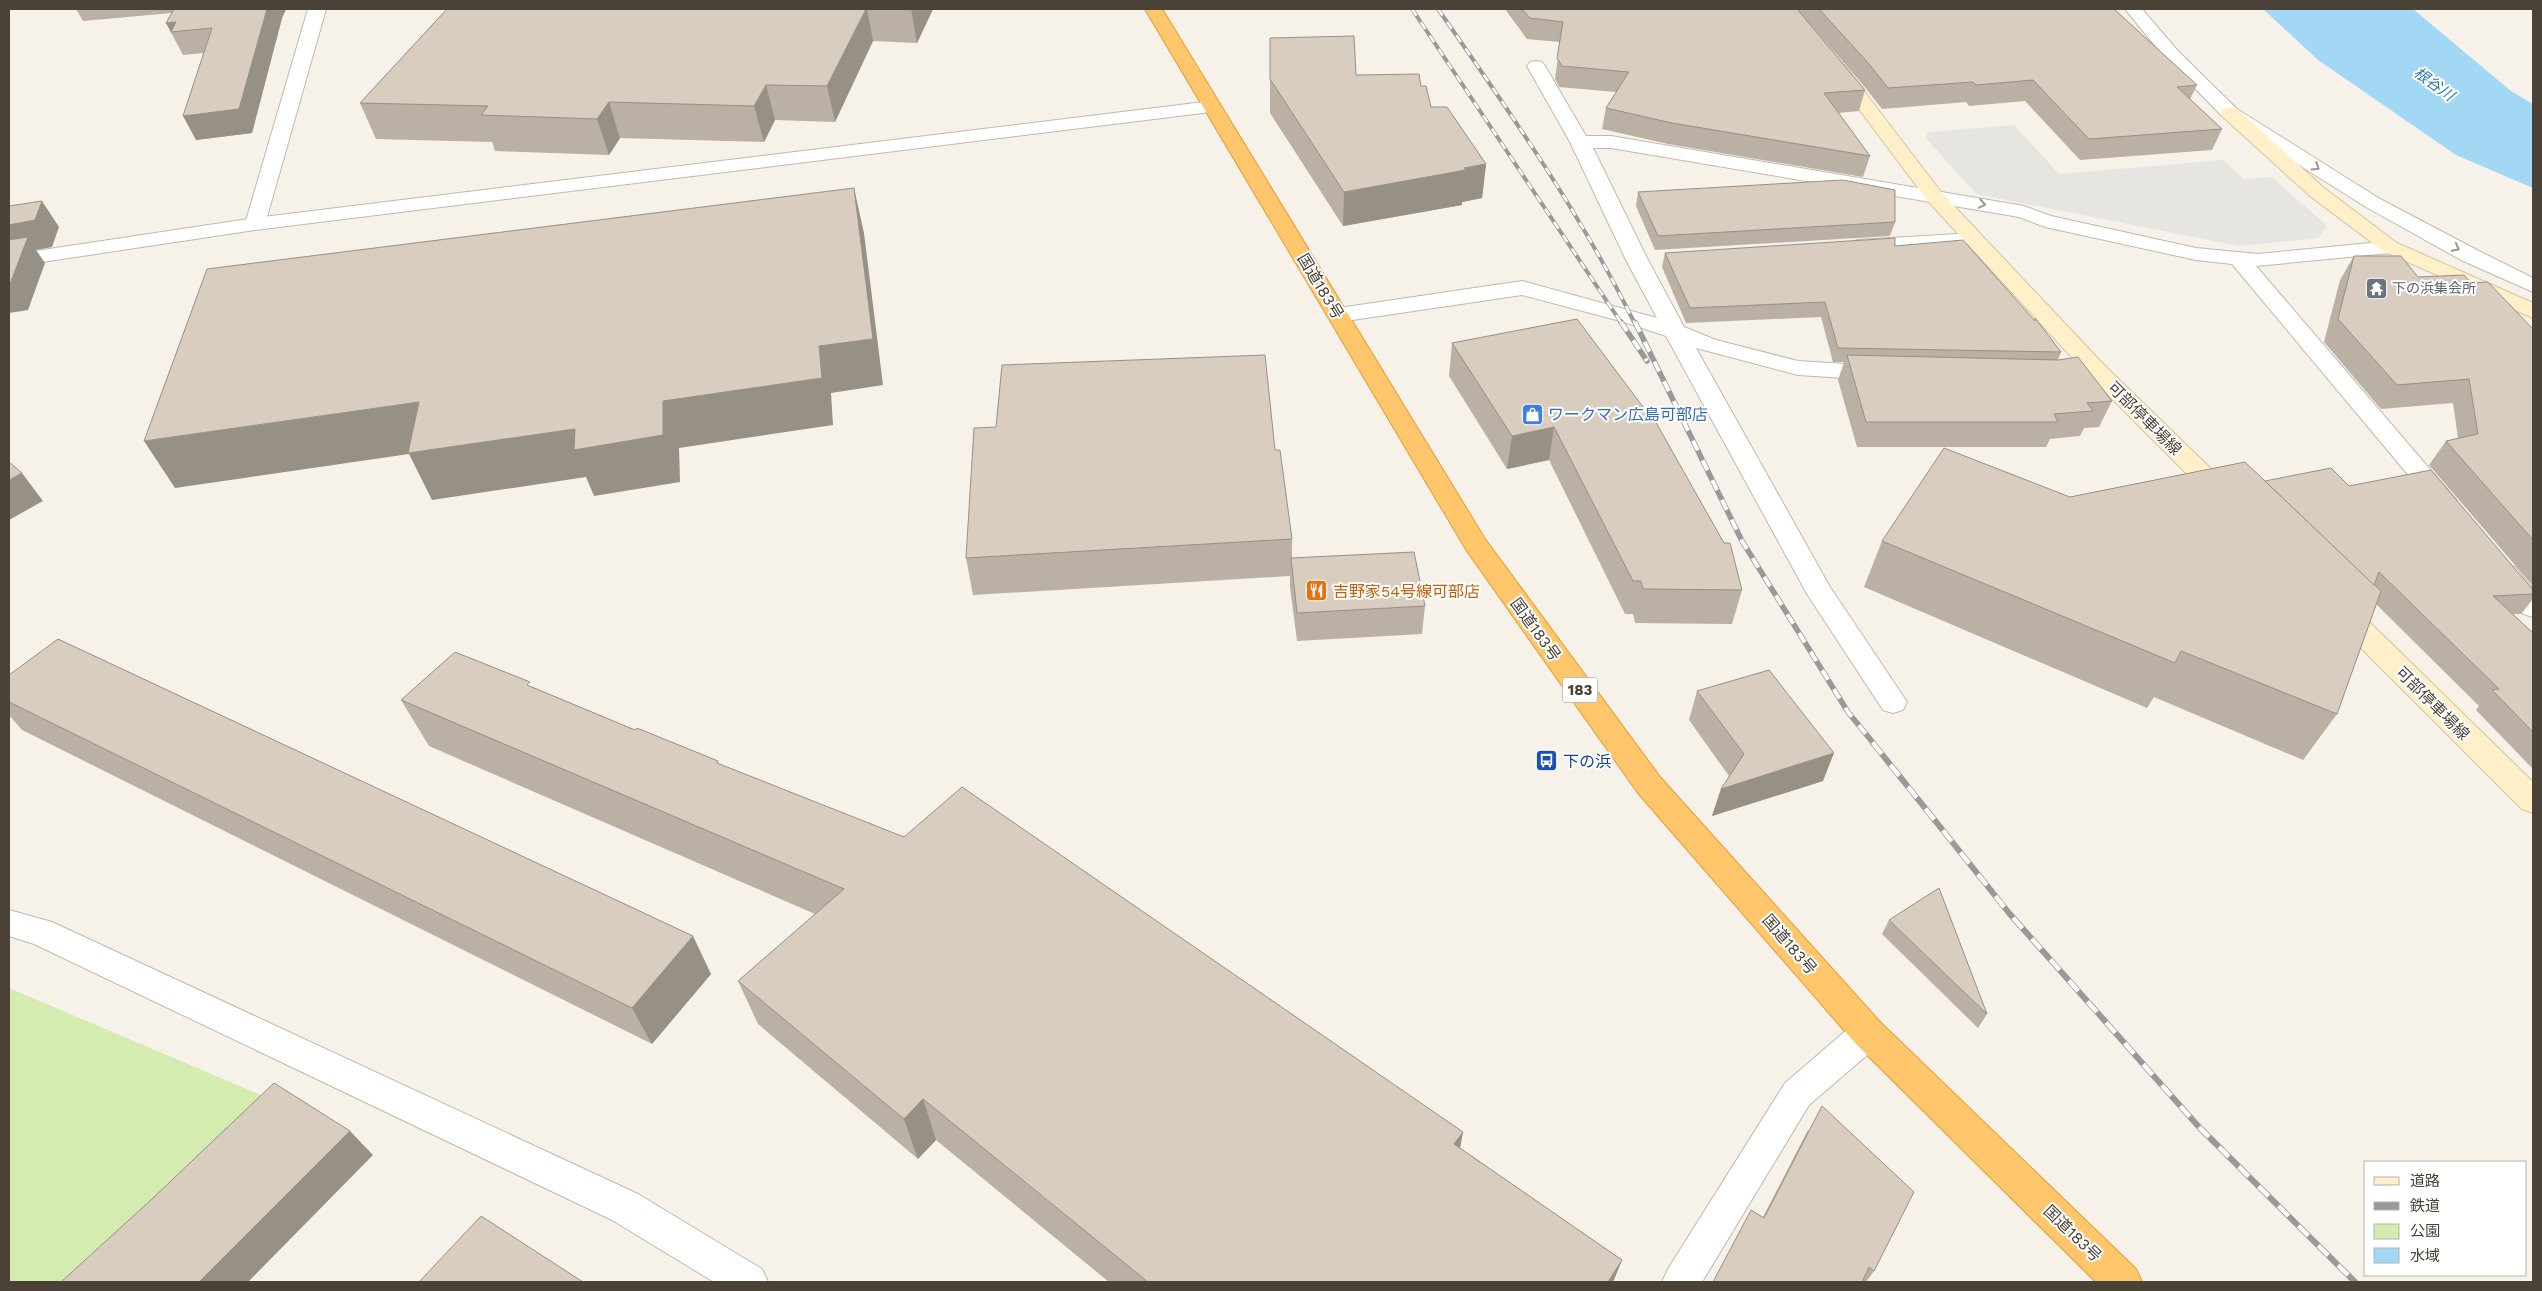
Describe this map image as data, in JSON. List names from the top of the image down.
{
  "streets": {
    "highway": ["国道183号", "183"],
    "main road": ["可部停車場線"]
  },
  "water": ["根谷川"],
  "places": {
    "temple": ["下の浜集会所"],
    "shop": ["ワークマン広島可部店"],
    "restaurant": ["吉野家54号線可部店"],
    "bus stop": ["下の浜"]
  },
  "legend": [
    "道路",
    "鉄道",
    "公園",
    "水域"
  ]
}
